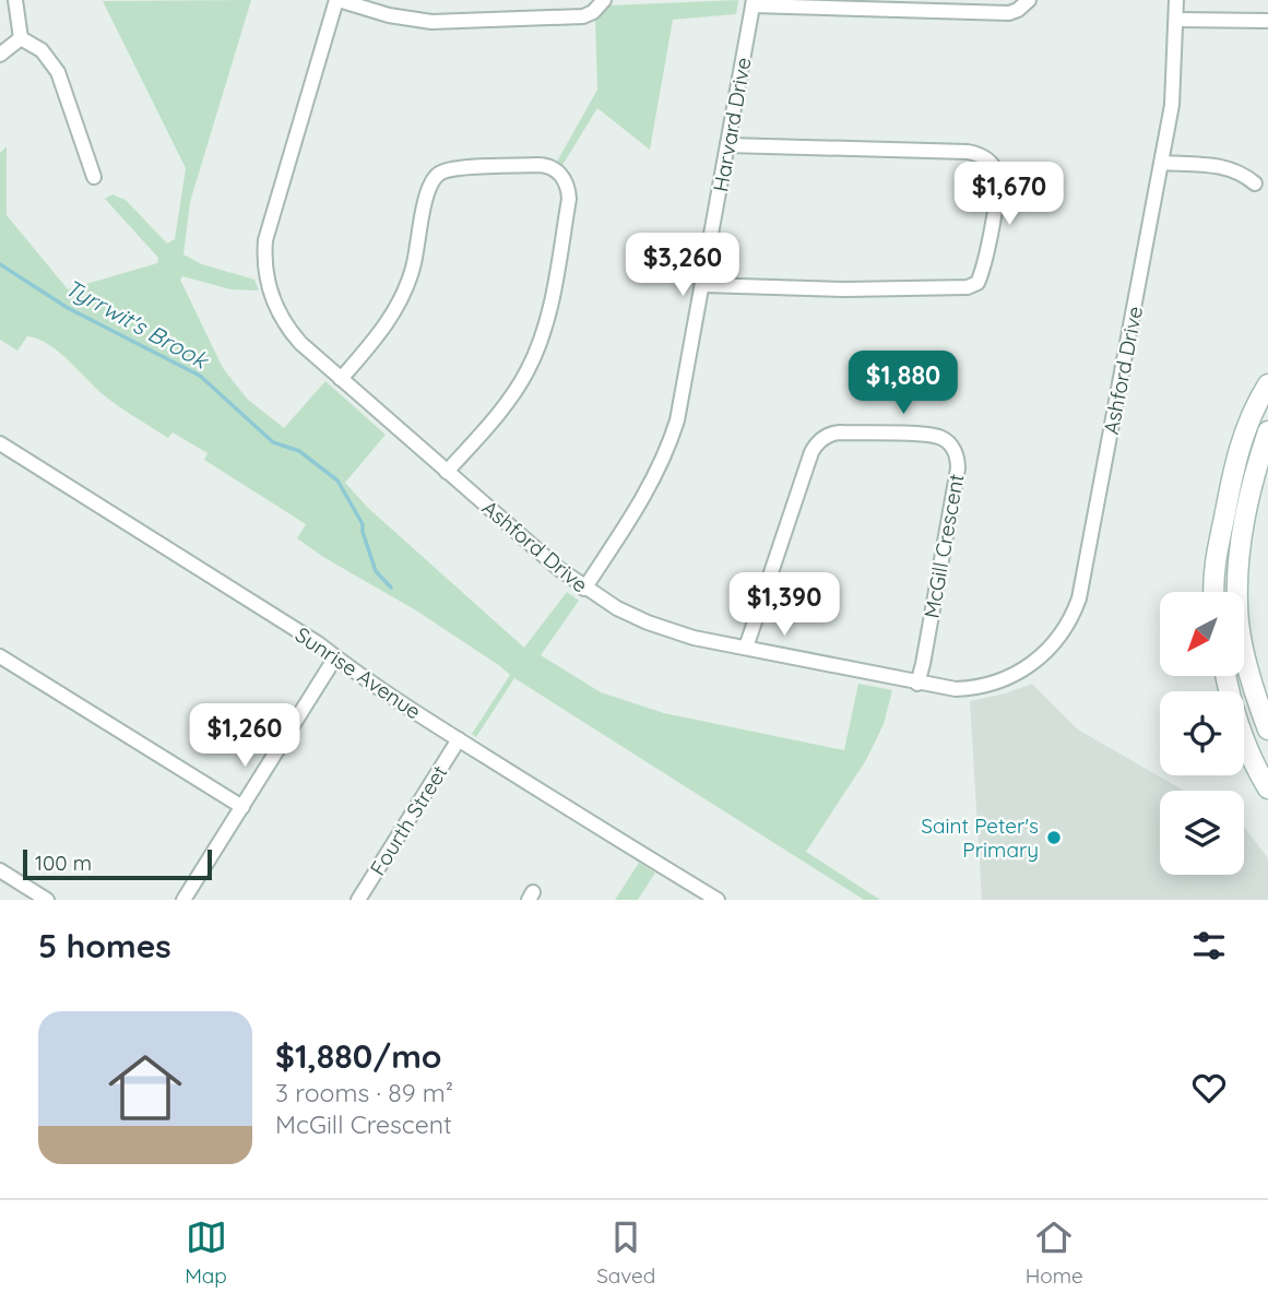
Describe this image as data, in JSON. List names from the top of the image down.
{
  "streets": {
    "street": [
      "Harvard Drive",
      "Ashford Drive",
      "McGill Crescent",
      "Sunrise Avenue",
      "Fourth Street"
    ]
  },
  "crossings": [
    ["Harvard Drive", "Ashford Drive"],
    ["Ashford Drive", "McGill Crescent"],
    ["Sunrise Avenue", "Fourth Street"]
  ],
  "water": ["Tyrrwit's Brook"],
  "places": ["Saint Peter's Primary"],
  "scale_bar": "100 m",
  "north": "bottom left",
  "page": {
    "price": [
      "$1,670",
      "$3,260",
      "$1,880",
      "$1,390",
      "$1,260"
    ],
    "scale": "100 m",
    "heading": "5 homes",
    "list": [
      {
        "name": "$1,880/mo",
        "note": "3 rooms · 89 m² · McGill Crescent"
      }
    ],
    "tabs": ["Map", "Saved", "Home"]
  }
}
